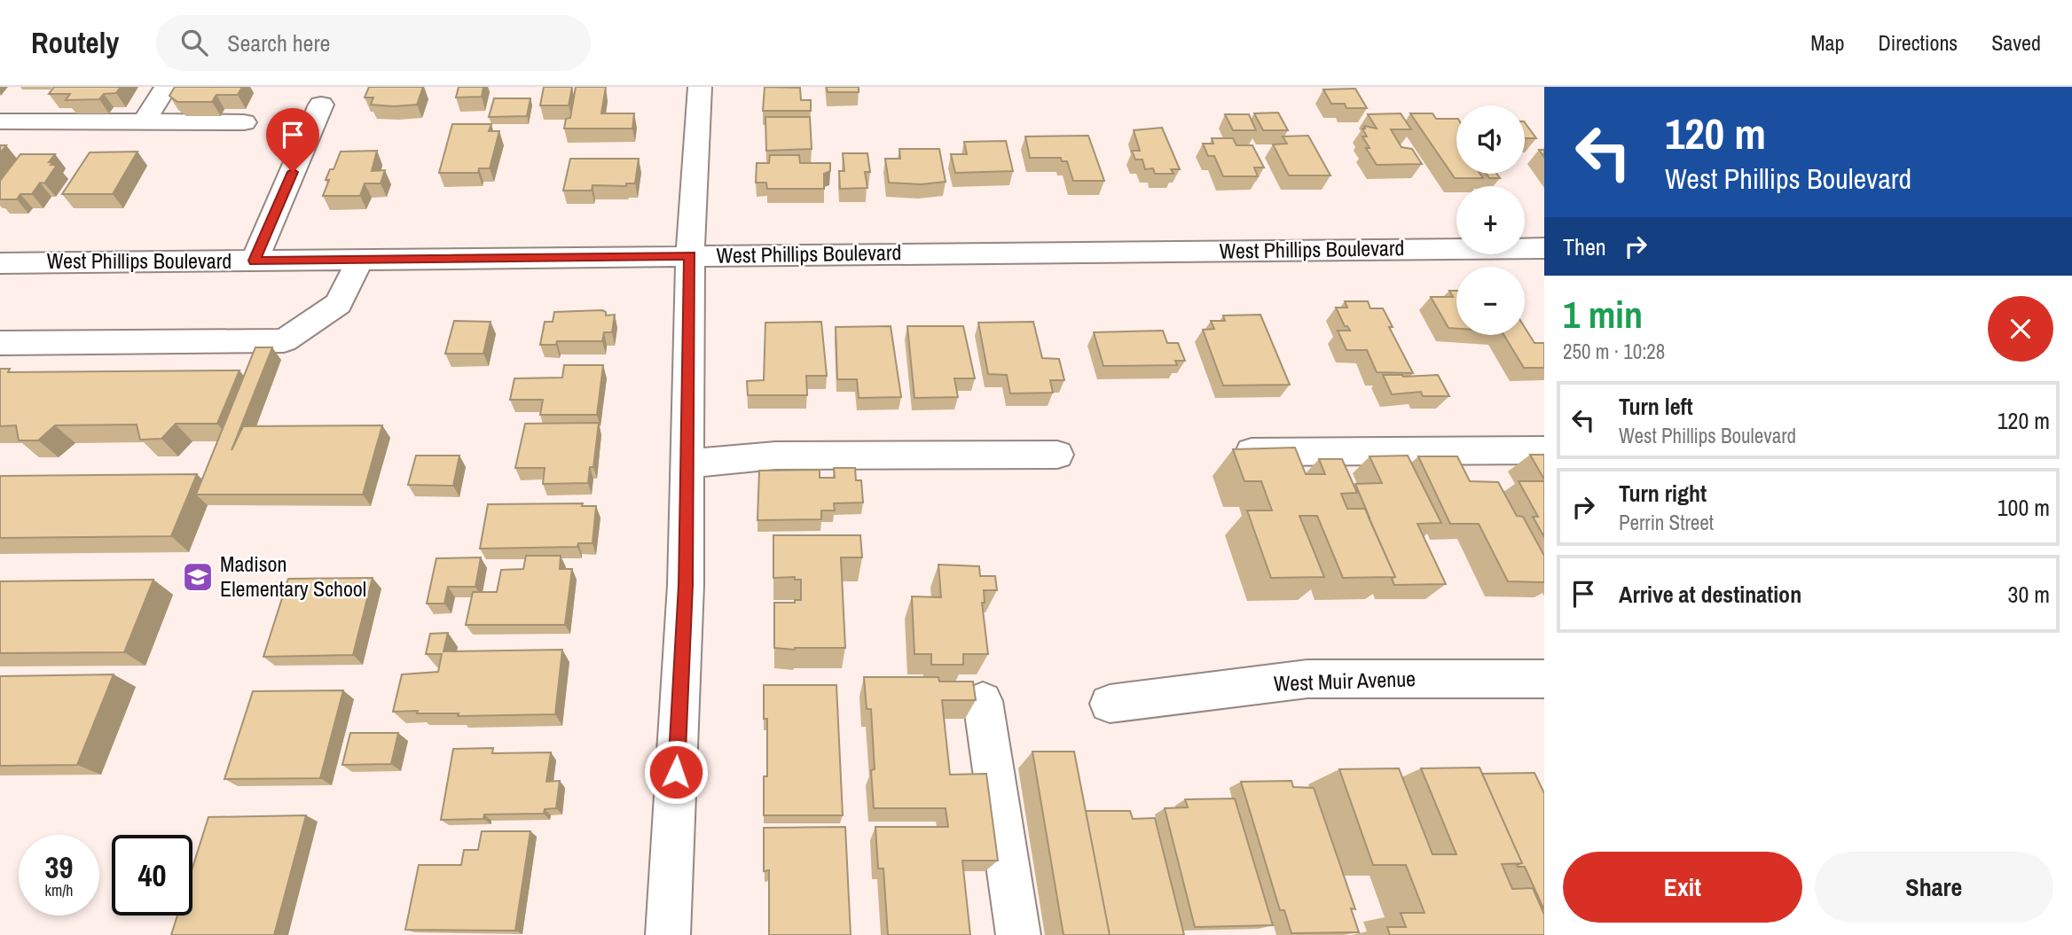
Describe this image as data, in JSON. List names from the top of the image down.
{
  "streets": {
    "street": ["West Phillips Boulevard", "West Muir Avenue"]
  },
  "places": {
    "school or university": ["Madison Elementary School"]
  },
  "page": {
    "header": "Routely",
    "search": "Search here",
    "nav": ["Map", "Directions", "Saved"],
    "turn": ["120 m", "West Phillips Boulevard"],
    "map_buttons": ["+", "−"],
    "then": "Then",
    "heading": ["1 min", "250 m · 10:28"],
    "list": [
      {
        "name": "Turn left",
        "note": "West Phillips Boulevard",
        "value": "120 m"
      },
      {
        "name": "Turn right",
        "note": "Perrin Street",
        "value": "100 m"
      },
      {
        "name": "Arrive at destination",
        "value": "30 m"
      }
    ],
    "speed": "39 km/h",
    "limit": "40",
    "buttons": ["Exit", "Share"]
  }
}
